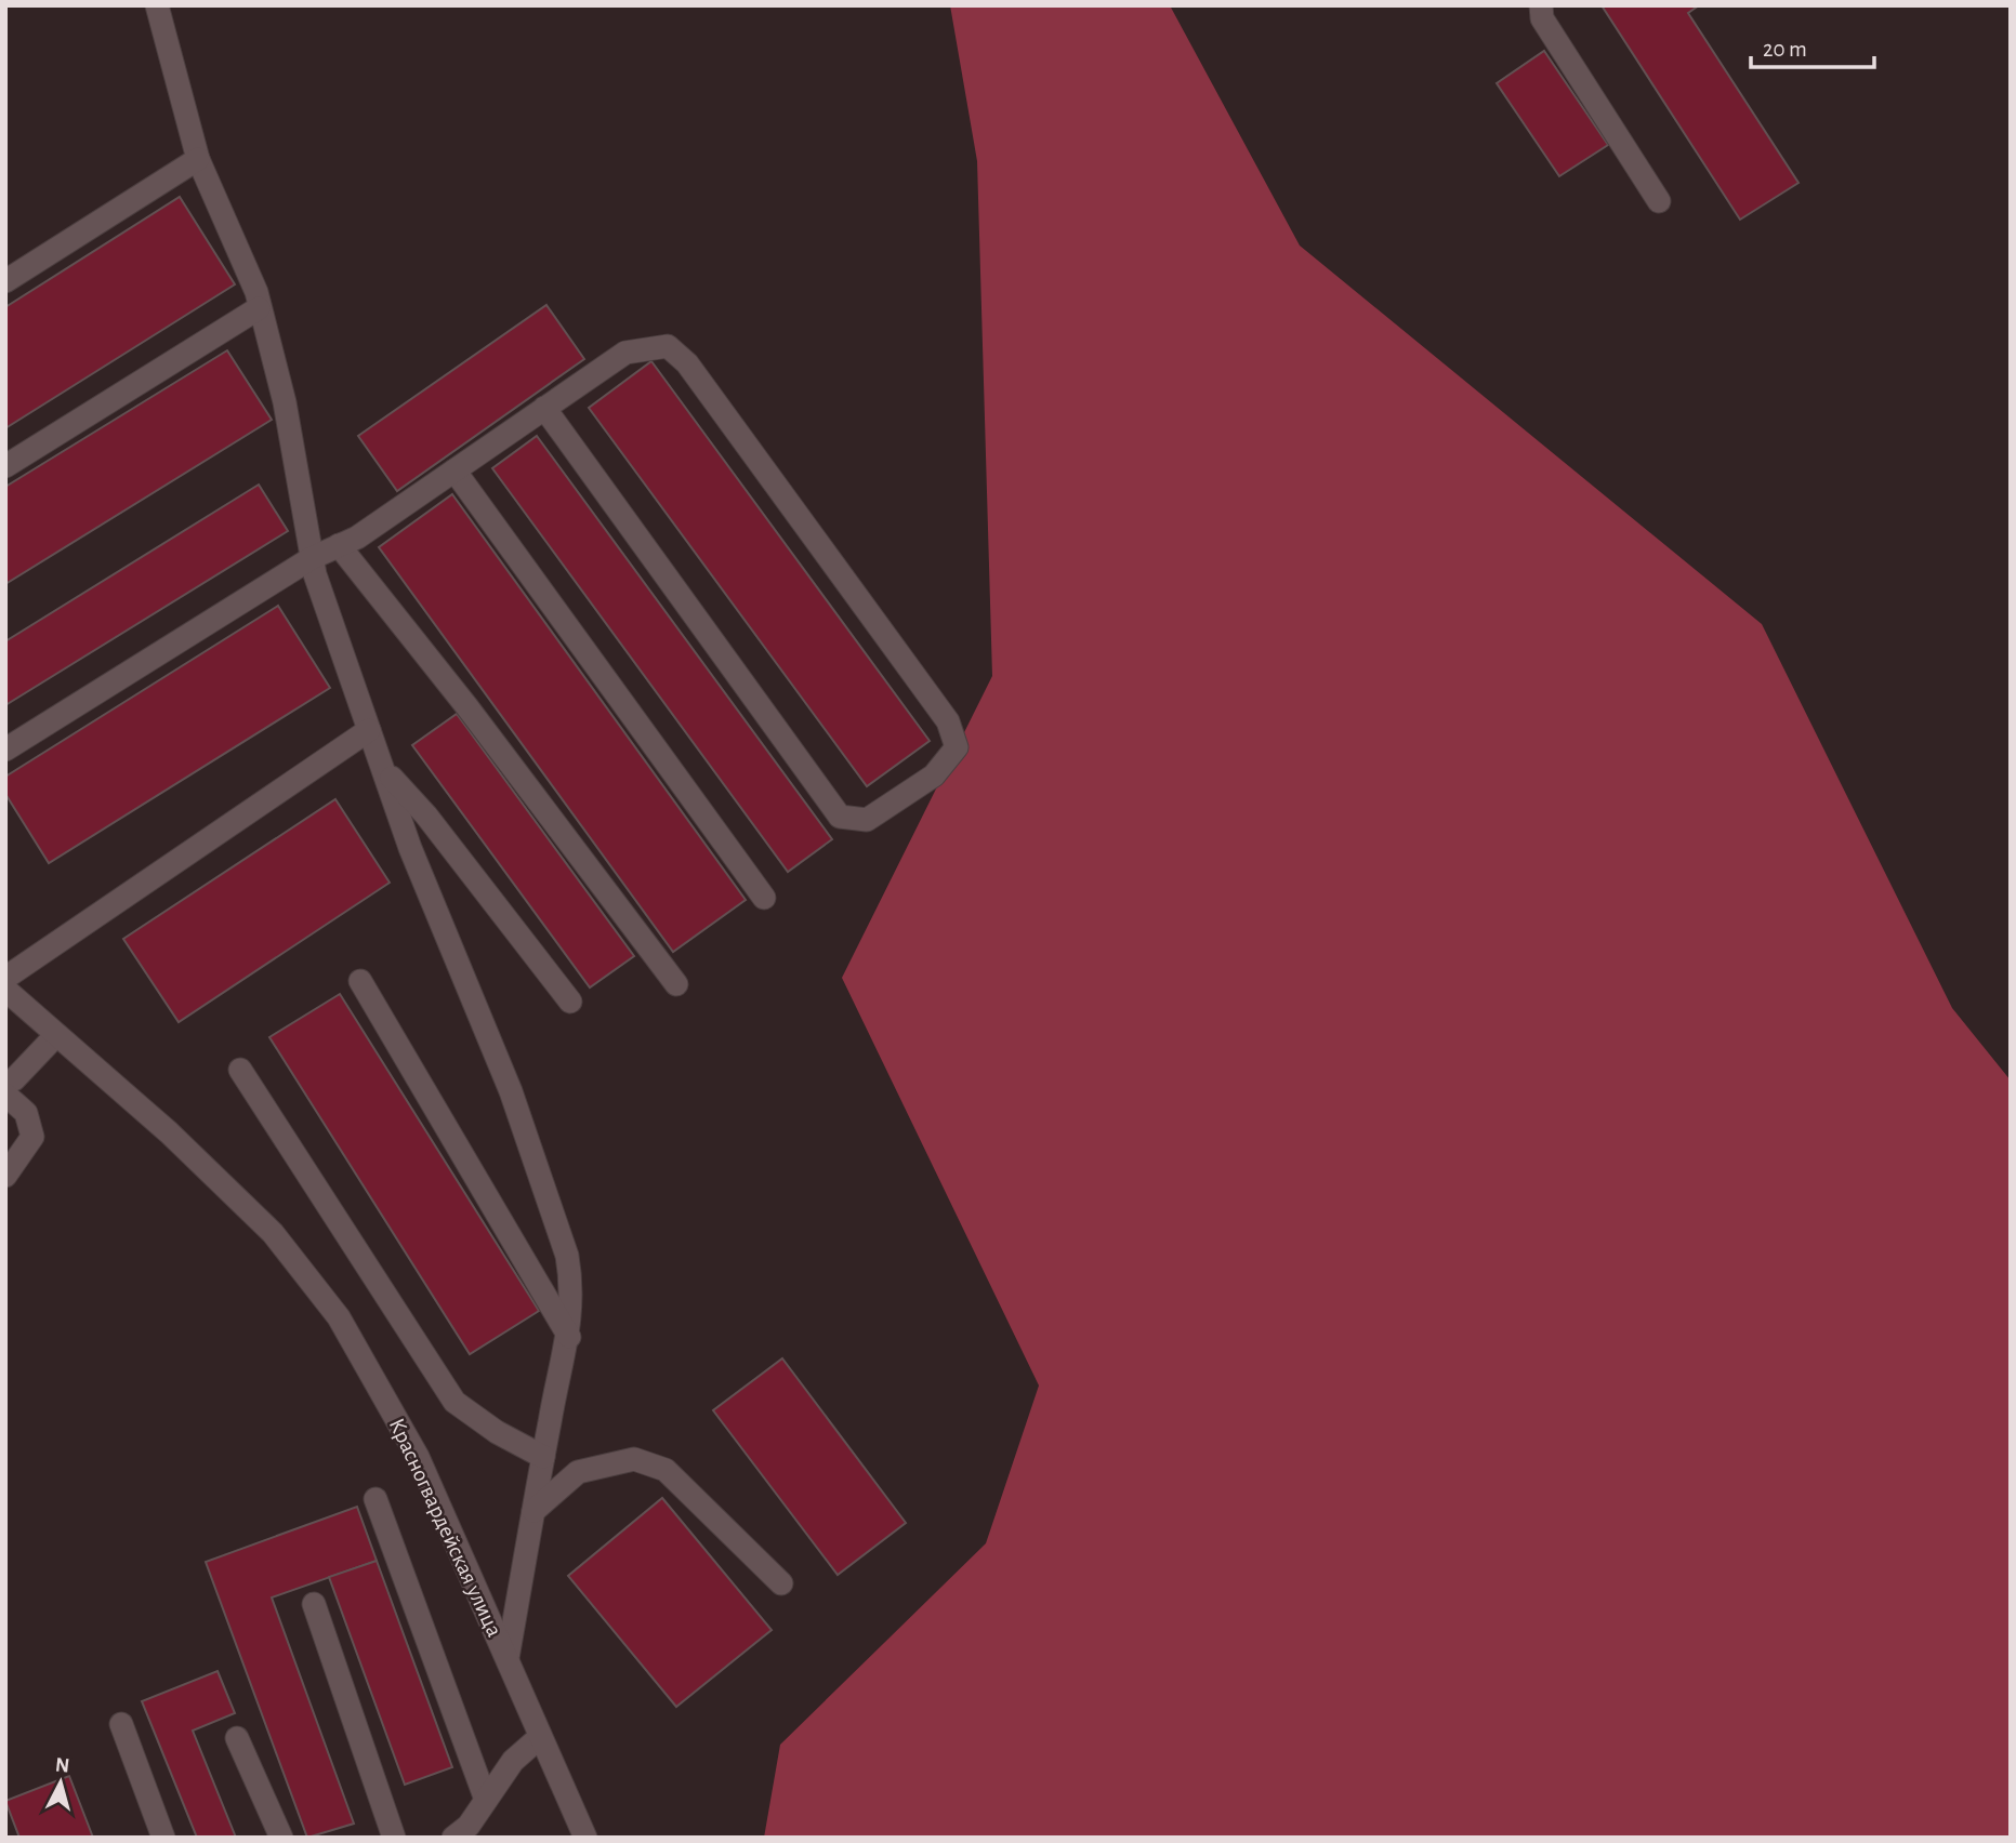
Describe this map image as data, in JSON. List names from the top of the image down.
{
  "streets": {
    "street": ["Красногвардейская улица"]
  },
  "scale_bar": "20 m",
  "north": "top"
}
